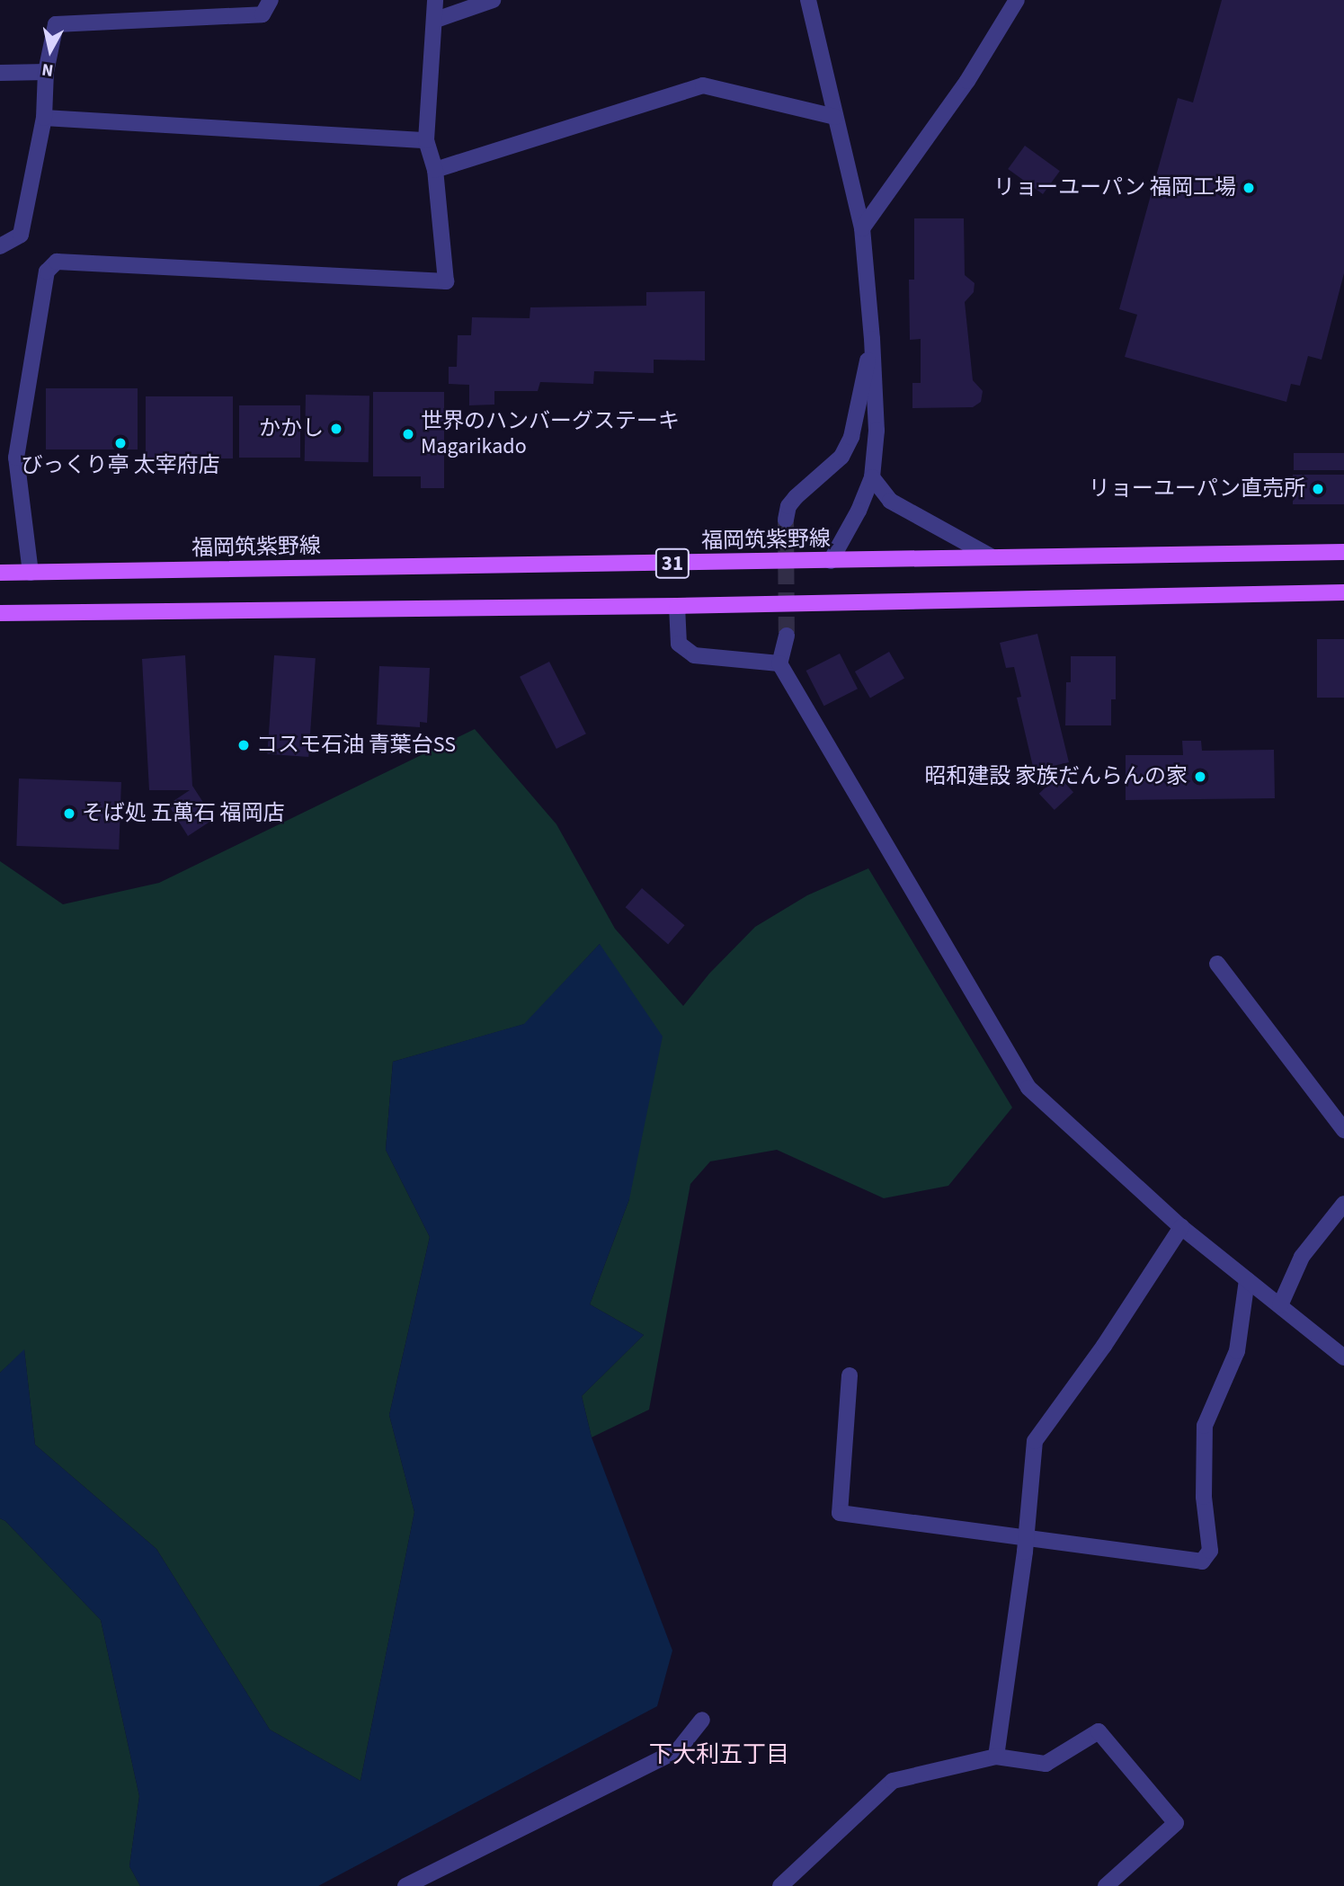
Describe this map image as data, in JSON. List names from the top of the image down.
{
  "streets": {
    "main road": ["福岡筑紫野線", "31"]
  },
  "districts": ["下大利五丁目"],
  "places": [
    "リョーユーパン 福岡工場",
    "かかし",
    "世界のハンバーグステーキ Magarikado",
    "びっくり亭 太宰府店",
    "リョーユーパン直売所",
    "コスモ石油 青葉台SS",
    "昭和建設 家族だんらんの家",
    "そば処 五萬石 福岡店"
  ],
  "north": "bottom"
}
